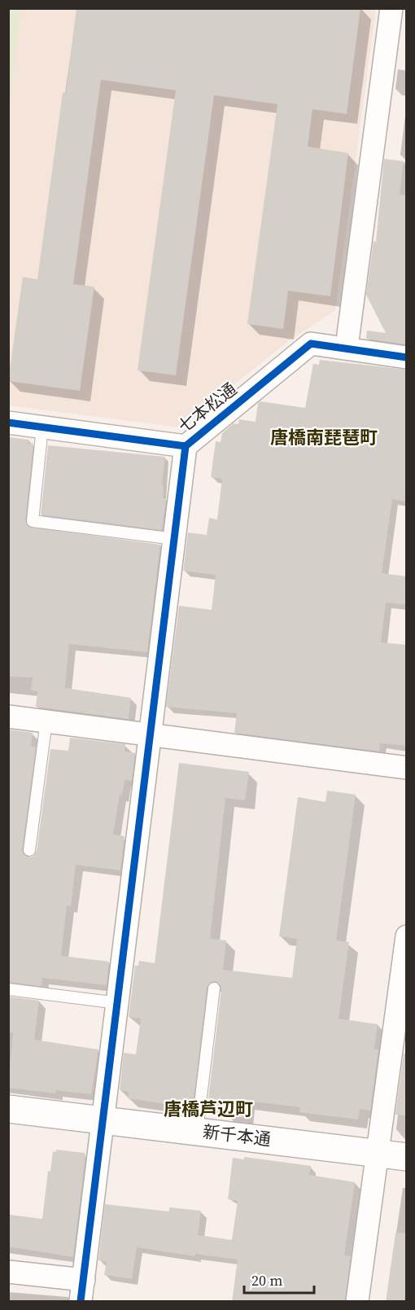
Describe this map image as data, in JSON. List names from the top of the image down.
{
  "streets": {
    "street": ["七本松通", "新千本通"]
  },
  "districts": ["唐橋南琵琶町", "唐橋芦辺町"],
  "scale_bar": "20 m"
}
